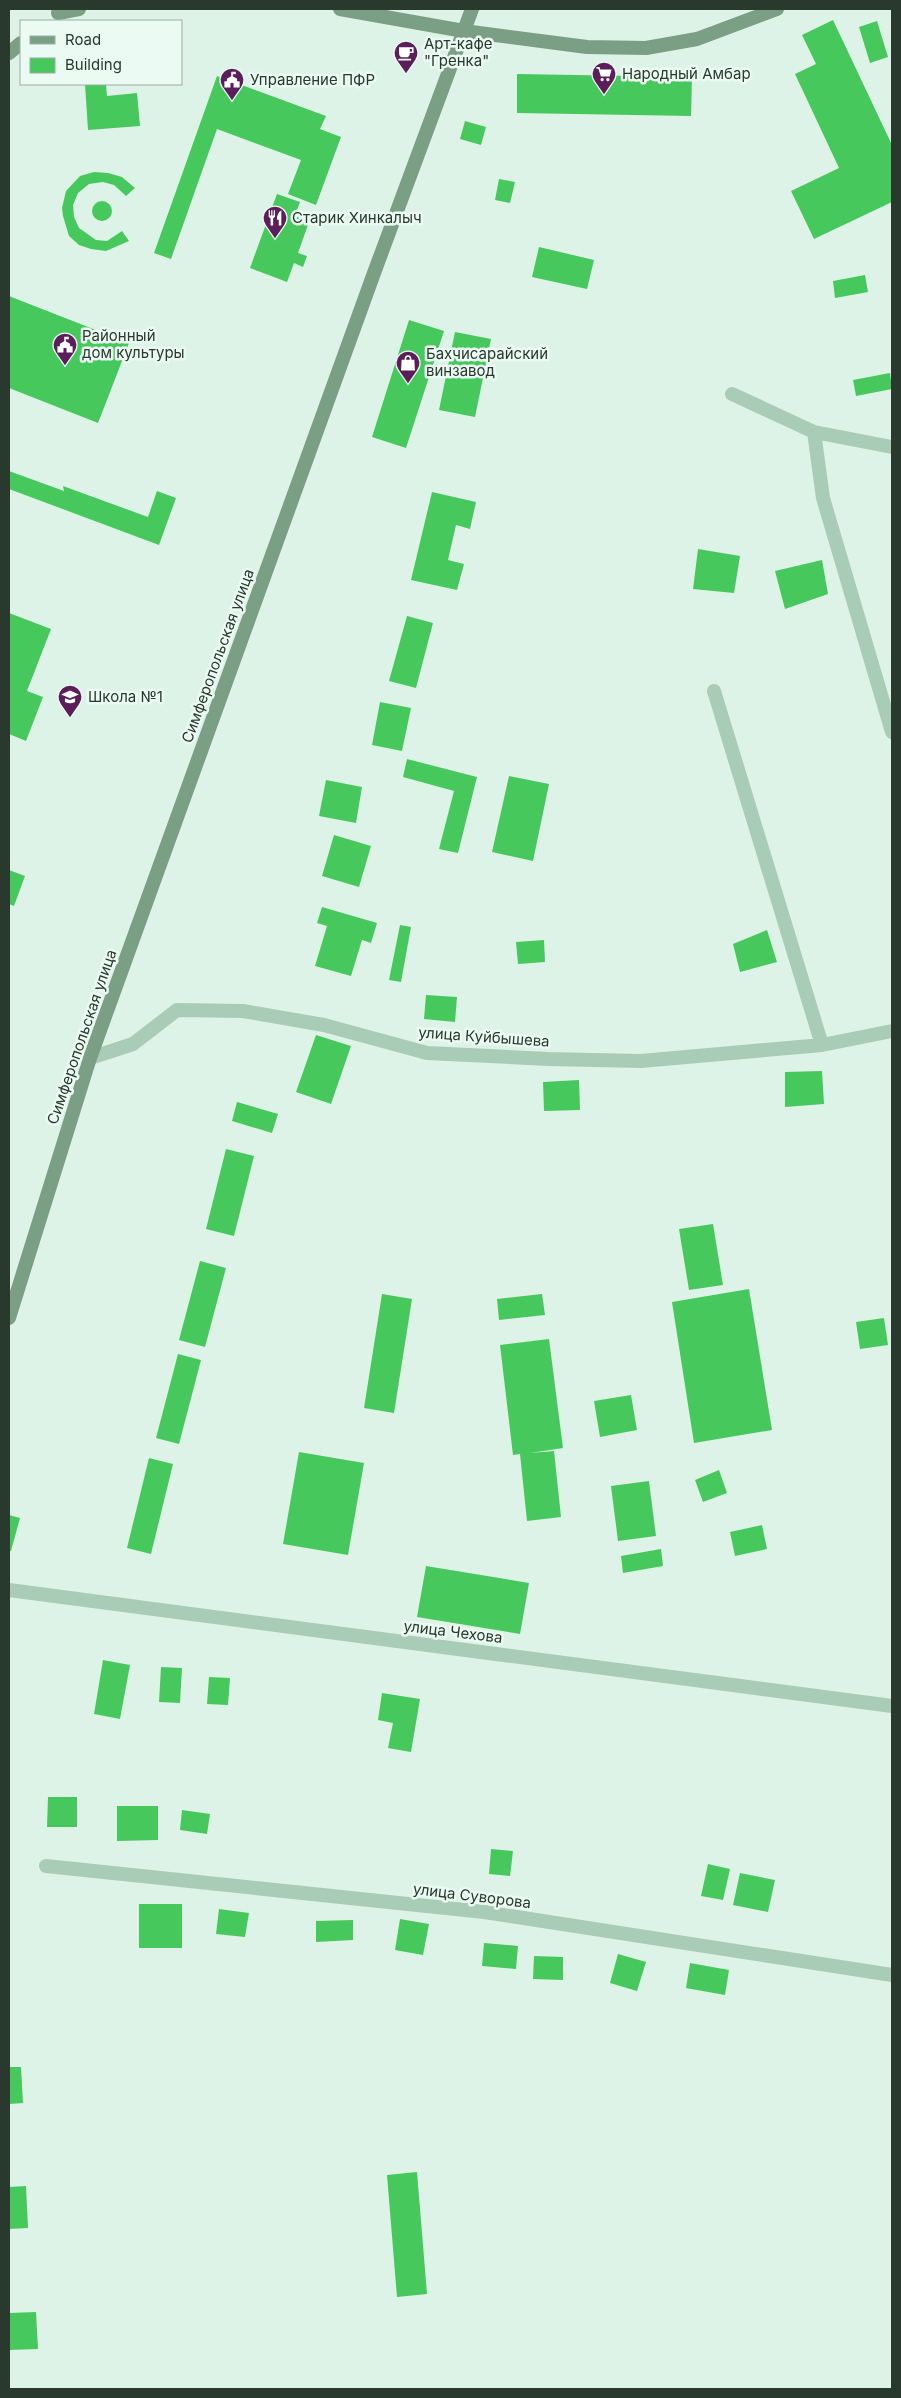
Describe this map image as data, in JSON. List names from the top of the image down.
{
  "streets": {
    "main road": ["Симферопольская улица"],
    "street": ["улица Куйбышева", "улица Чехова", "улица Суворова"]
  },
  "crossings": [
    ["Симферопольская улица", "улица Куйбышева"]
  ],
  "places": {
    "cafe": ["Арт-кафе \"Гренка\""],
    "supermarket": ["Народный Амбар"],
    "public building": ["Управление ПФР", "Районный дом культуры"],
    "restaurant": ["Старик Хинкалыч"],
    "shop": ["Бахчисарайский винзавод"],
    "school or university": ["Школа №1"]
  },
  "legend": ["Road", "Building"]
}
